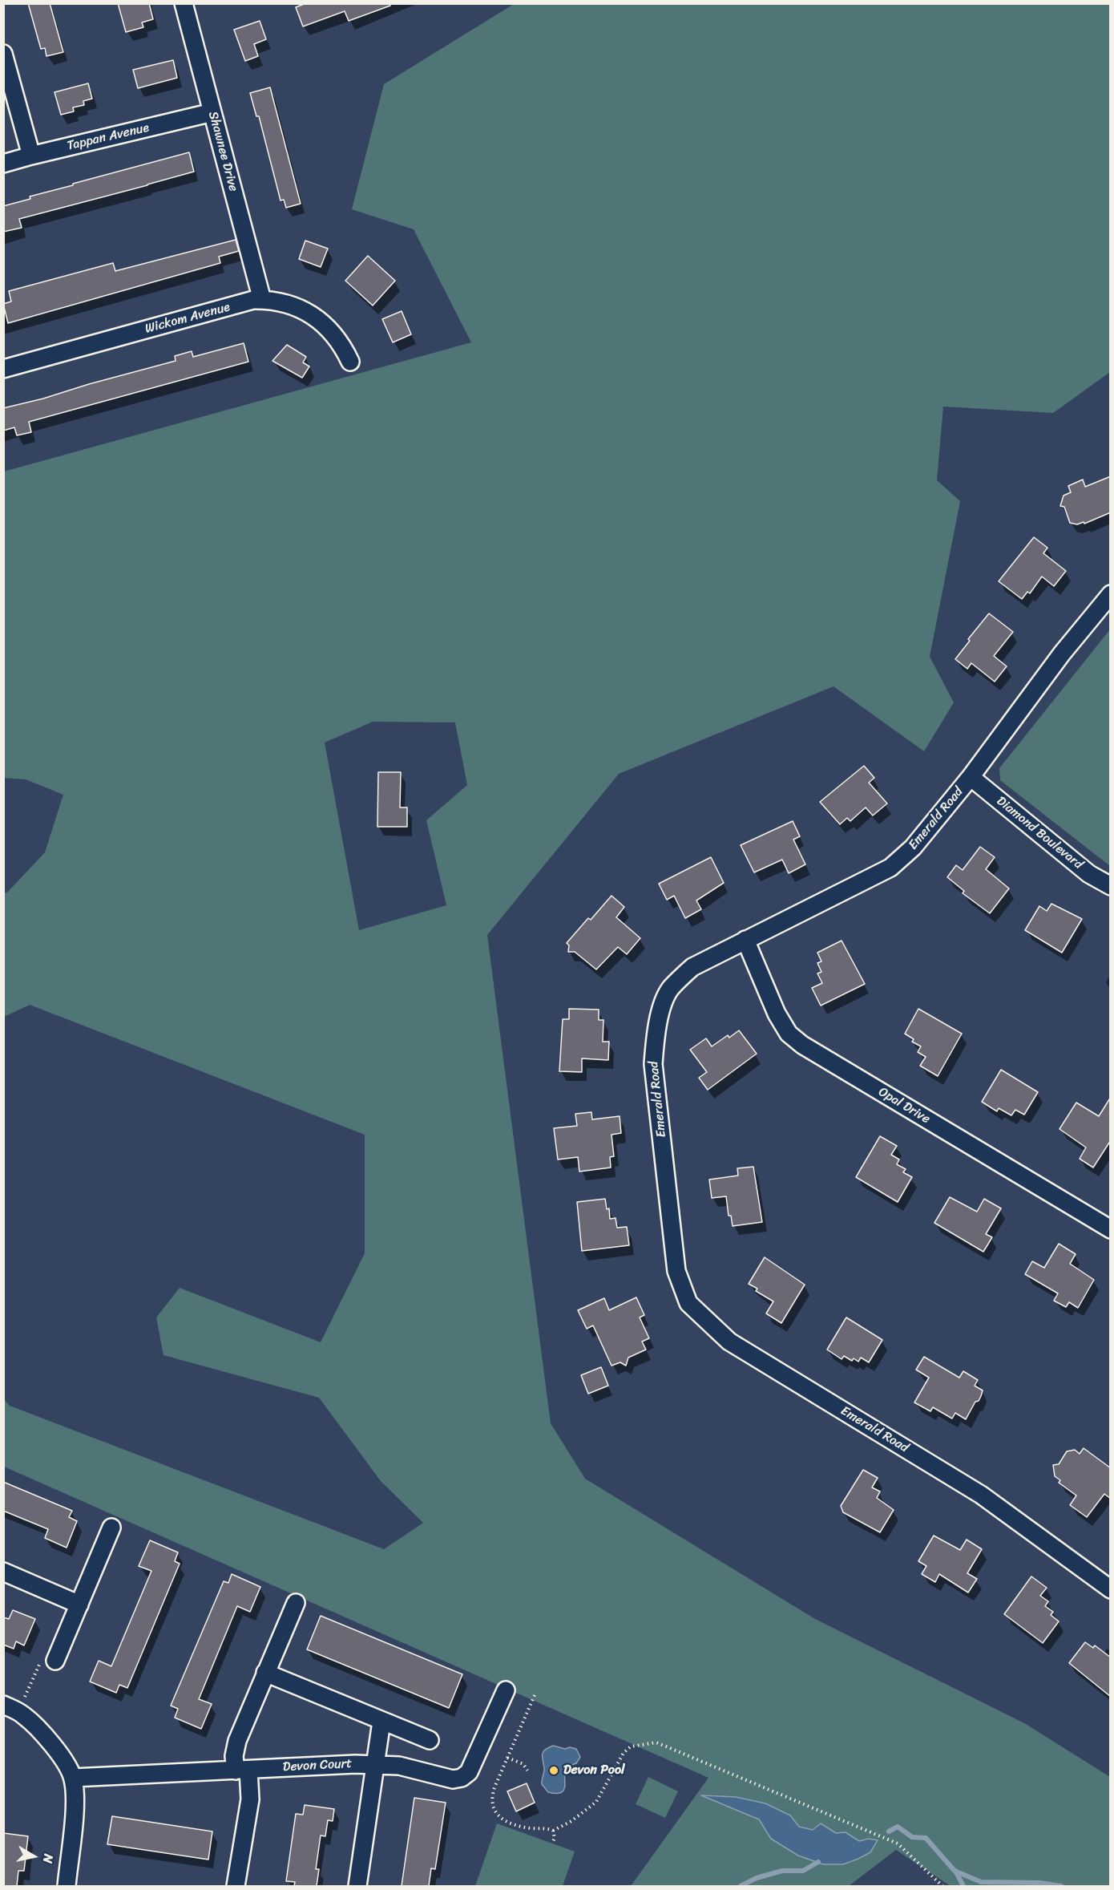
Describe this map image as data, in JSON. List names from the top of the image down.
{
  "streets": {
    "street": [
      "Tappan Avenue",
      "Shawnee Drive",
      "Wickom Avenue",
      "Emerald Road",
      "Diamond Boulevard",
      "Opal Drive",
      "Devon Court"
    ]
  },
  "crossings": [
    ["Tappan Avenue", "Shawnee Drive"],
    ["Shawnee Drive", "Wickom Avenue"],
    ["Emerald Road", "Diamond Boulevard"],
    ["Emerald Road", "Opal Drive"]
  ],
  "places": ["Devon Pool"],
  "north": "right"
}
